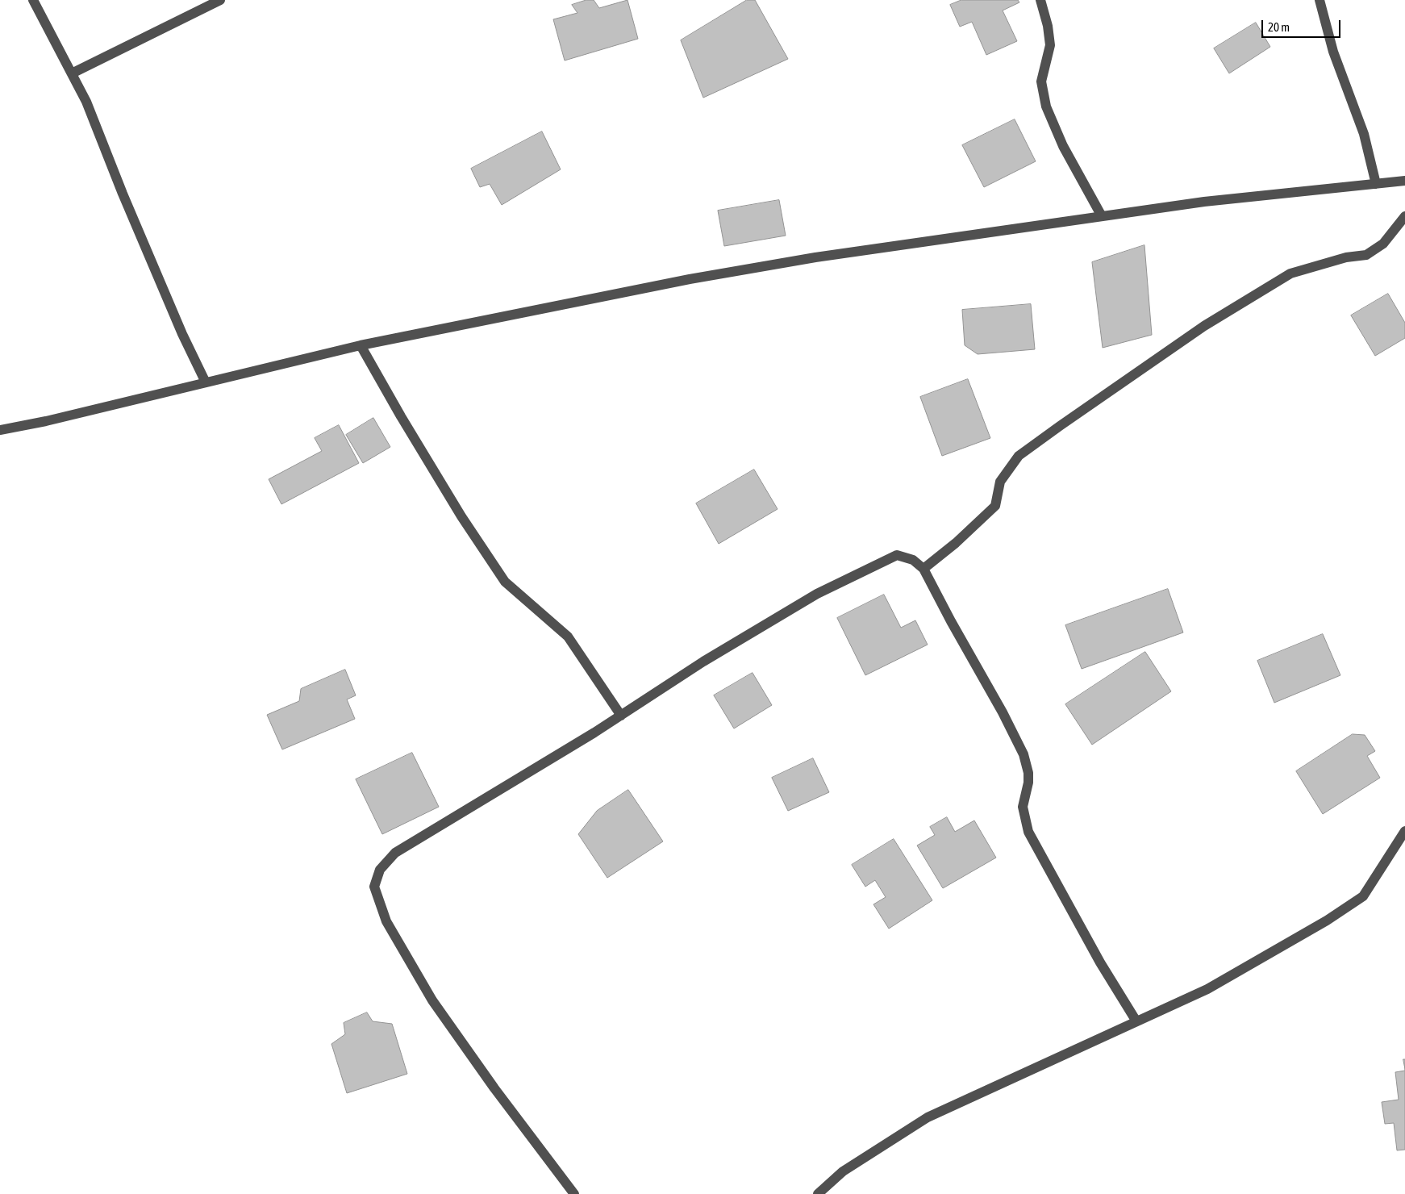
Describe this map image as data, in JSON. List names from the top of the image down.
{
  "scale_bar": "20 m"
}
